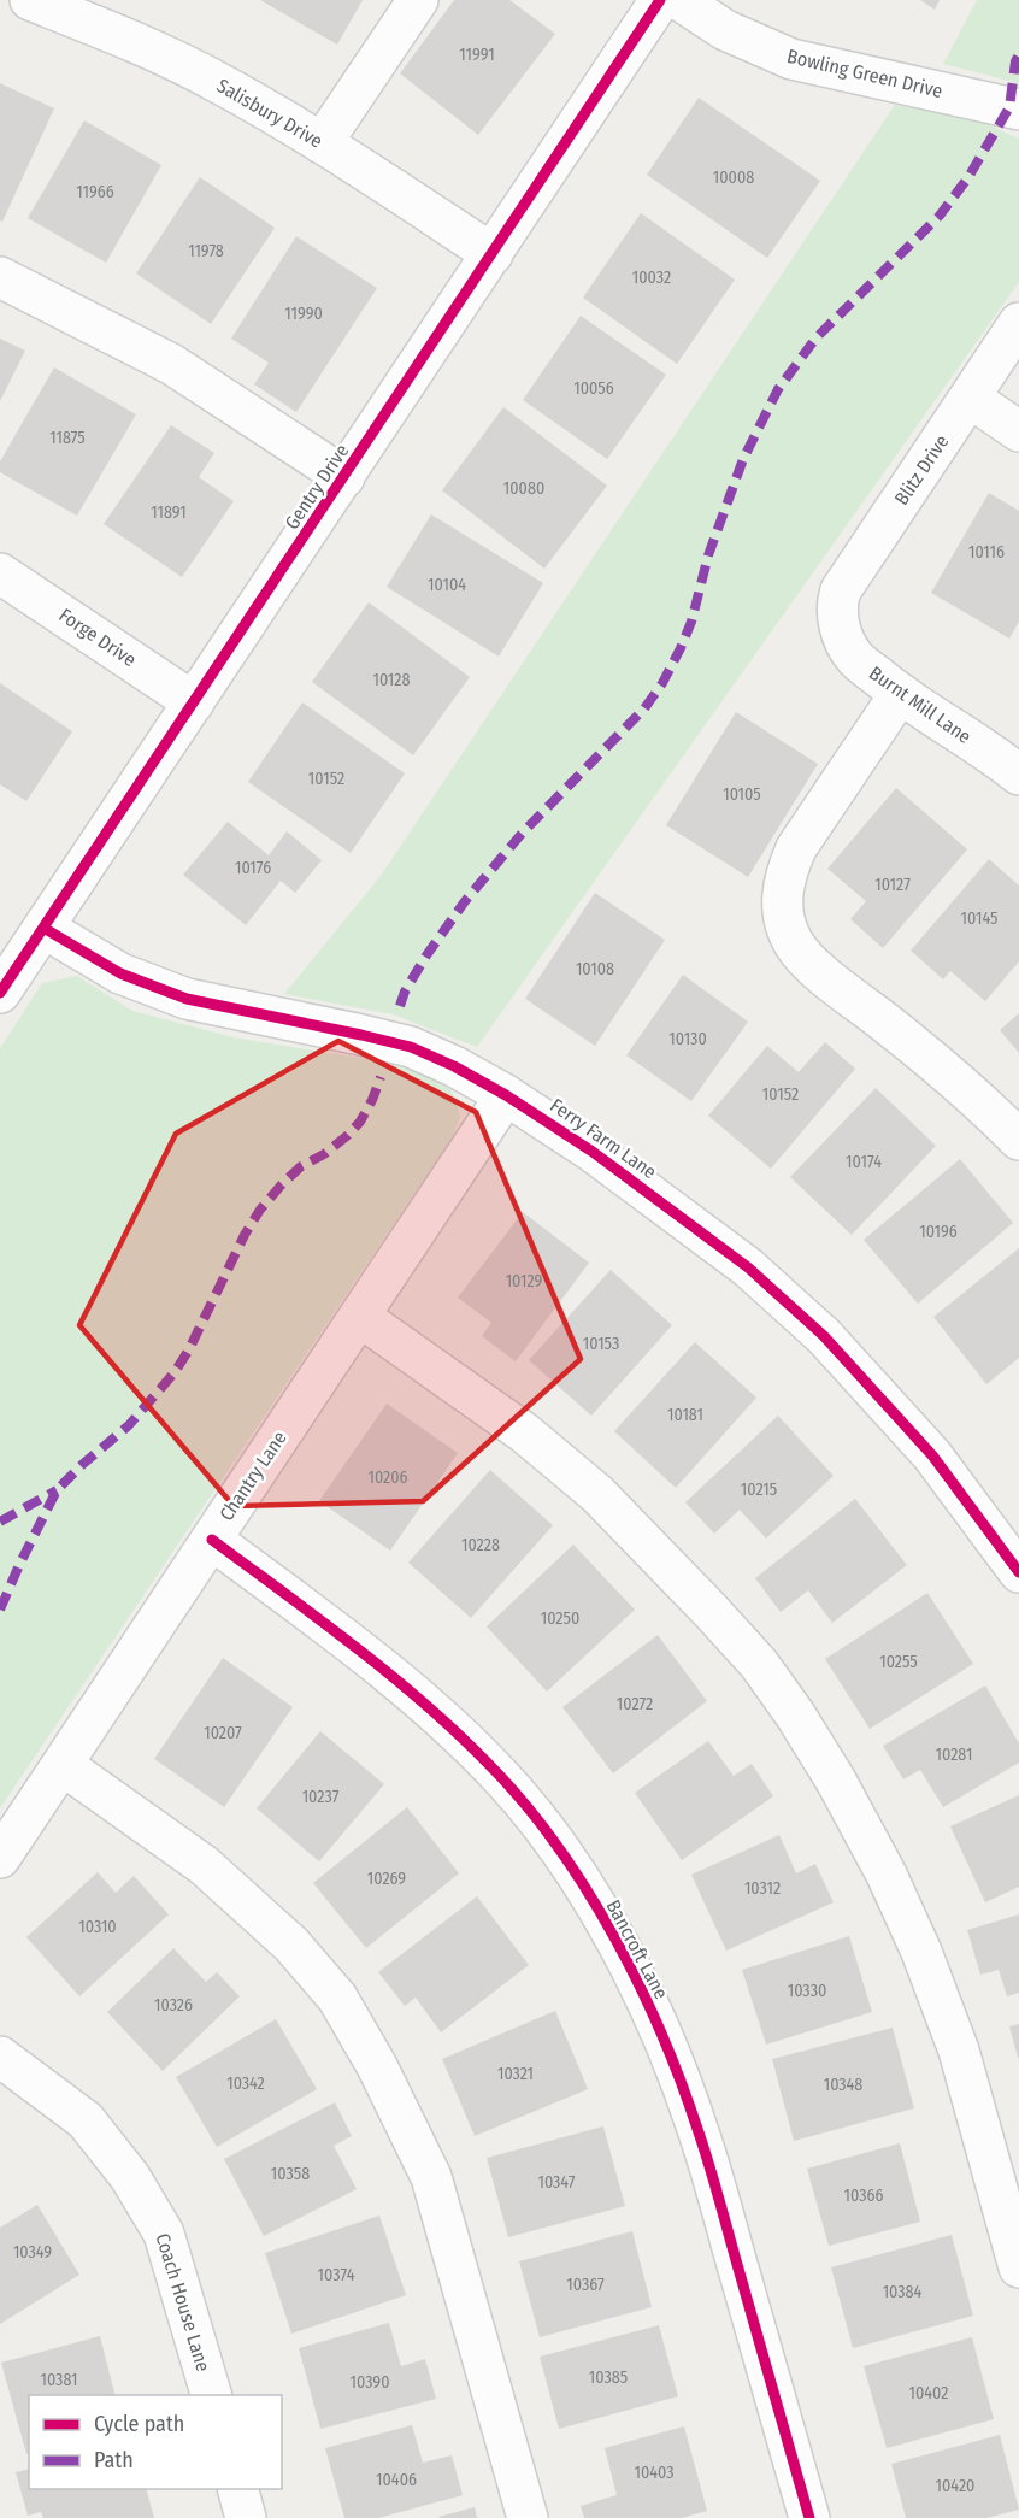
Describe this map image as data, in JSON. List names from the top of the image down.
{
  "streets": {
    "street": [
      "Bowling Green Drive",
      "Salisbury Drive",
      "Blitz Drive",
      "Gentry Drive",
      "Forge Drive",
      "Burnt Mill Lane",
      "Ferry Farm Lane",
      "Chantry Lane",
      "Bancroft Lane",
      "Coach House Lane"
    ]
  },
  "crossings": [
    ["Salisbury Drive", "Gentry Drive"],
    ["Blitz Drive", "Burnt Mill Lane"],
    ["Gentry Drive", "Forge Drive"],
    ["Gentry Drive", "Ferry Farm Lane"],
    ["Ferry Farm Lane", "Chantry Lane"],
    ["Chantry Lane", "Bancroft Lane"]
  ],
  "house_numbers": [
    "11991",
    "10008",
    "11966",
    "11978",
    "10032",
    "11990",
    "10056",
    "11875",
    "10080",
    "11891",
    "10116",
    "10104",
    "10128",
    "10152",
    "10105",
    "10176",
    "10127",
    "10145",
    "10108",
    "10130",
    "10152",
    "10174",
    "10196",
    "10129",
    "10153",
    "10181",
    "10206",
    "10215",
    "10228",
    "10250",
    "10255",
    "10272",
    "10207",
    "10281",
    "10237",
    "10269",
    "10312",
    "10310",
    "10330",
    "10326",
    "10321",
    "10342",
    "10348",
    "10358",
    "10347",
    "10366",
    "10349",
    "10374",
    "10367",
    "10384",
    "10385",
    "10381",
    "10390",
    "10402",
    "10403",
    "10406",
    "10420"
  ],
  "legend": ["Cycle path", "Path"]
}
